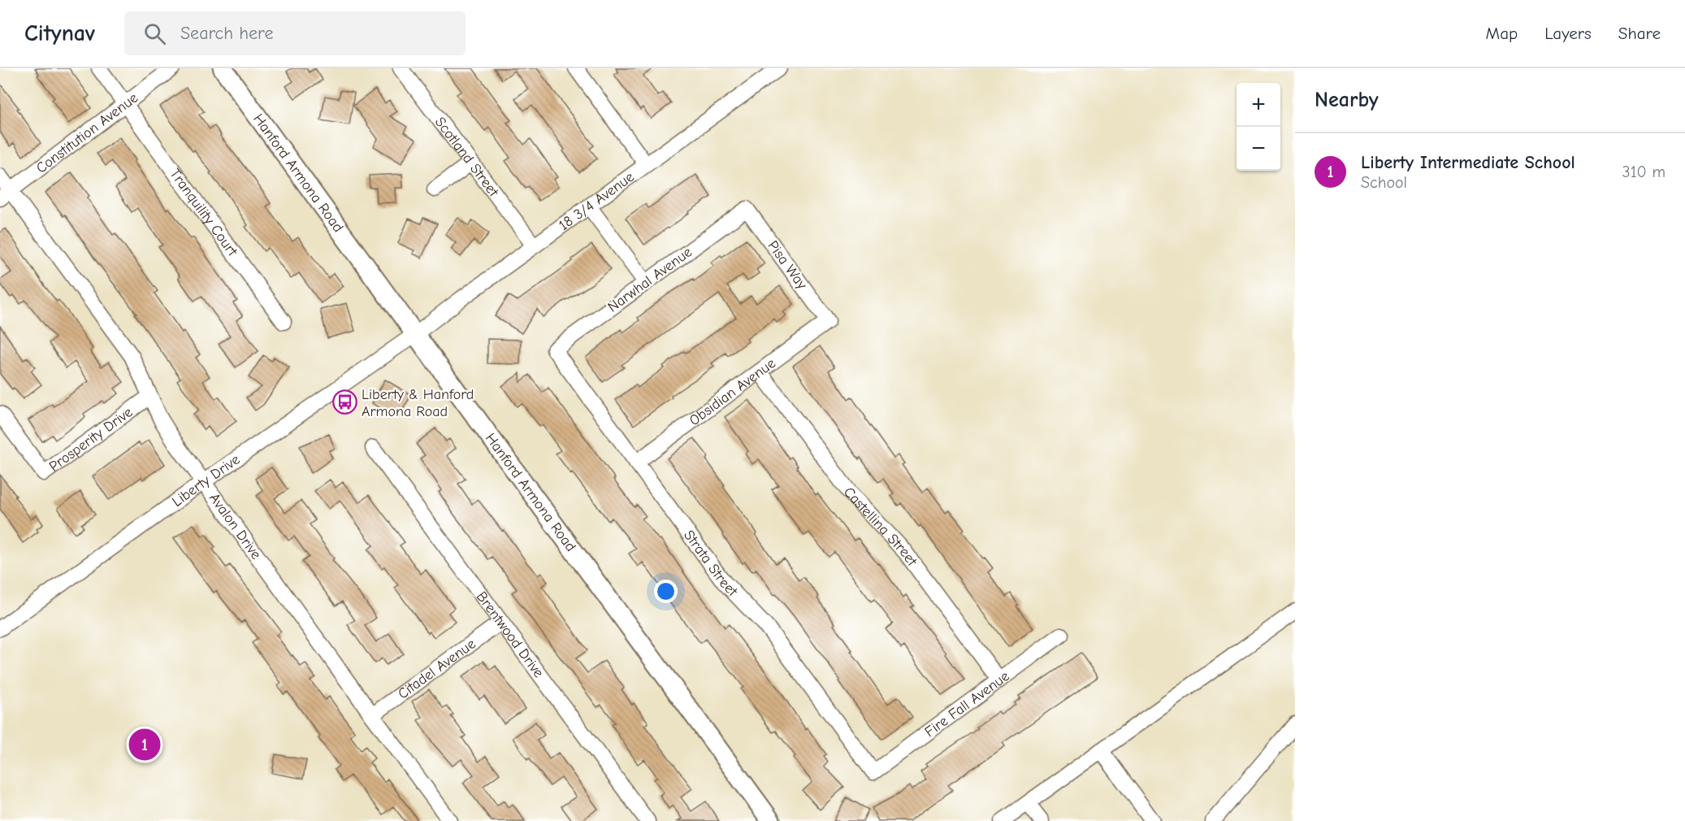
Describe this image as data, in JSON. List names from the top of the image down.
{
  "streets": {
    "main road": ["Hanford Armona Road"],
    "street": [
      "Constitution Avenue",
      "Scotland Street",
      "18 3/4 Avenue",
      "Tranquility Court",
      "Pisa Way",
      "Narwhal Avenue",
      "Obsidian Avenue",
      "Prosperity Drive",
      "Liberty Drive",
      "Castellina Street",
      "Avalon Drive",
      "Strata Street",
      "Brentwood Drive",
      "Citadel Avenue",
      "Fire Fall Avenue"
    ]
  },
  "crossings": [
    ["Constitution Avenue", "Tranquility Court"],
    ["Constitution Avenue", "Avalon Drive"],
    ["Scotland Street", "18 3/4 Avenue"],
    ["Hanford Armona Road", "18 3/4 Avenue"],
    ["Hanford Armona Road", "Liberty Drive"],
    ["18 3/4 Avenue", "Liberty Drive"],
    ["Pisa Way", "Narwhal Avenue"],
    ["Pisa Way", "Obsidian Avenue"],
    ["Narwhal Avenue", "Strata Street"],
    ["Obsidian Avenue", "Castellina Street"],
    ["Obsidian Avenue", "Strata Street"],
    ["Prosperity Drive", "Avalon Drive"],
    ["Liberty Drive", "Avalon Drive"],
    ["Castellina Street", "Fire Fall Avenue"],
    ["Avalon Drive", "Citadel Avenue"],
    ["Strata Street", "Fire Fall Avenue"],
    ["Brentwood Drive", "Citadel Avenue"]
  ],
  "places": {
    "bus stop": ["Liberty & Hanford Armona Road"]
  },
  "page": {
    "header": "Citynav",
    "search": "Search here",
    "nav": ["Map", "Layers", "Share"],
    "heading": "Nearby",
    "map_buttons": ["+", "−"],
    "list": [
      {
        "mark": "1",
        "name": "Liberty Intermediate School",
        "note": "School",
        "value": "310 m"
      }
    ],
    "pins": "1"
  }
}
